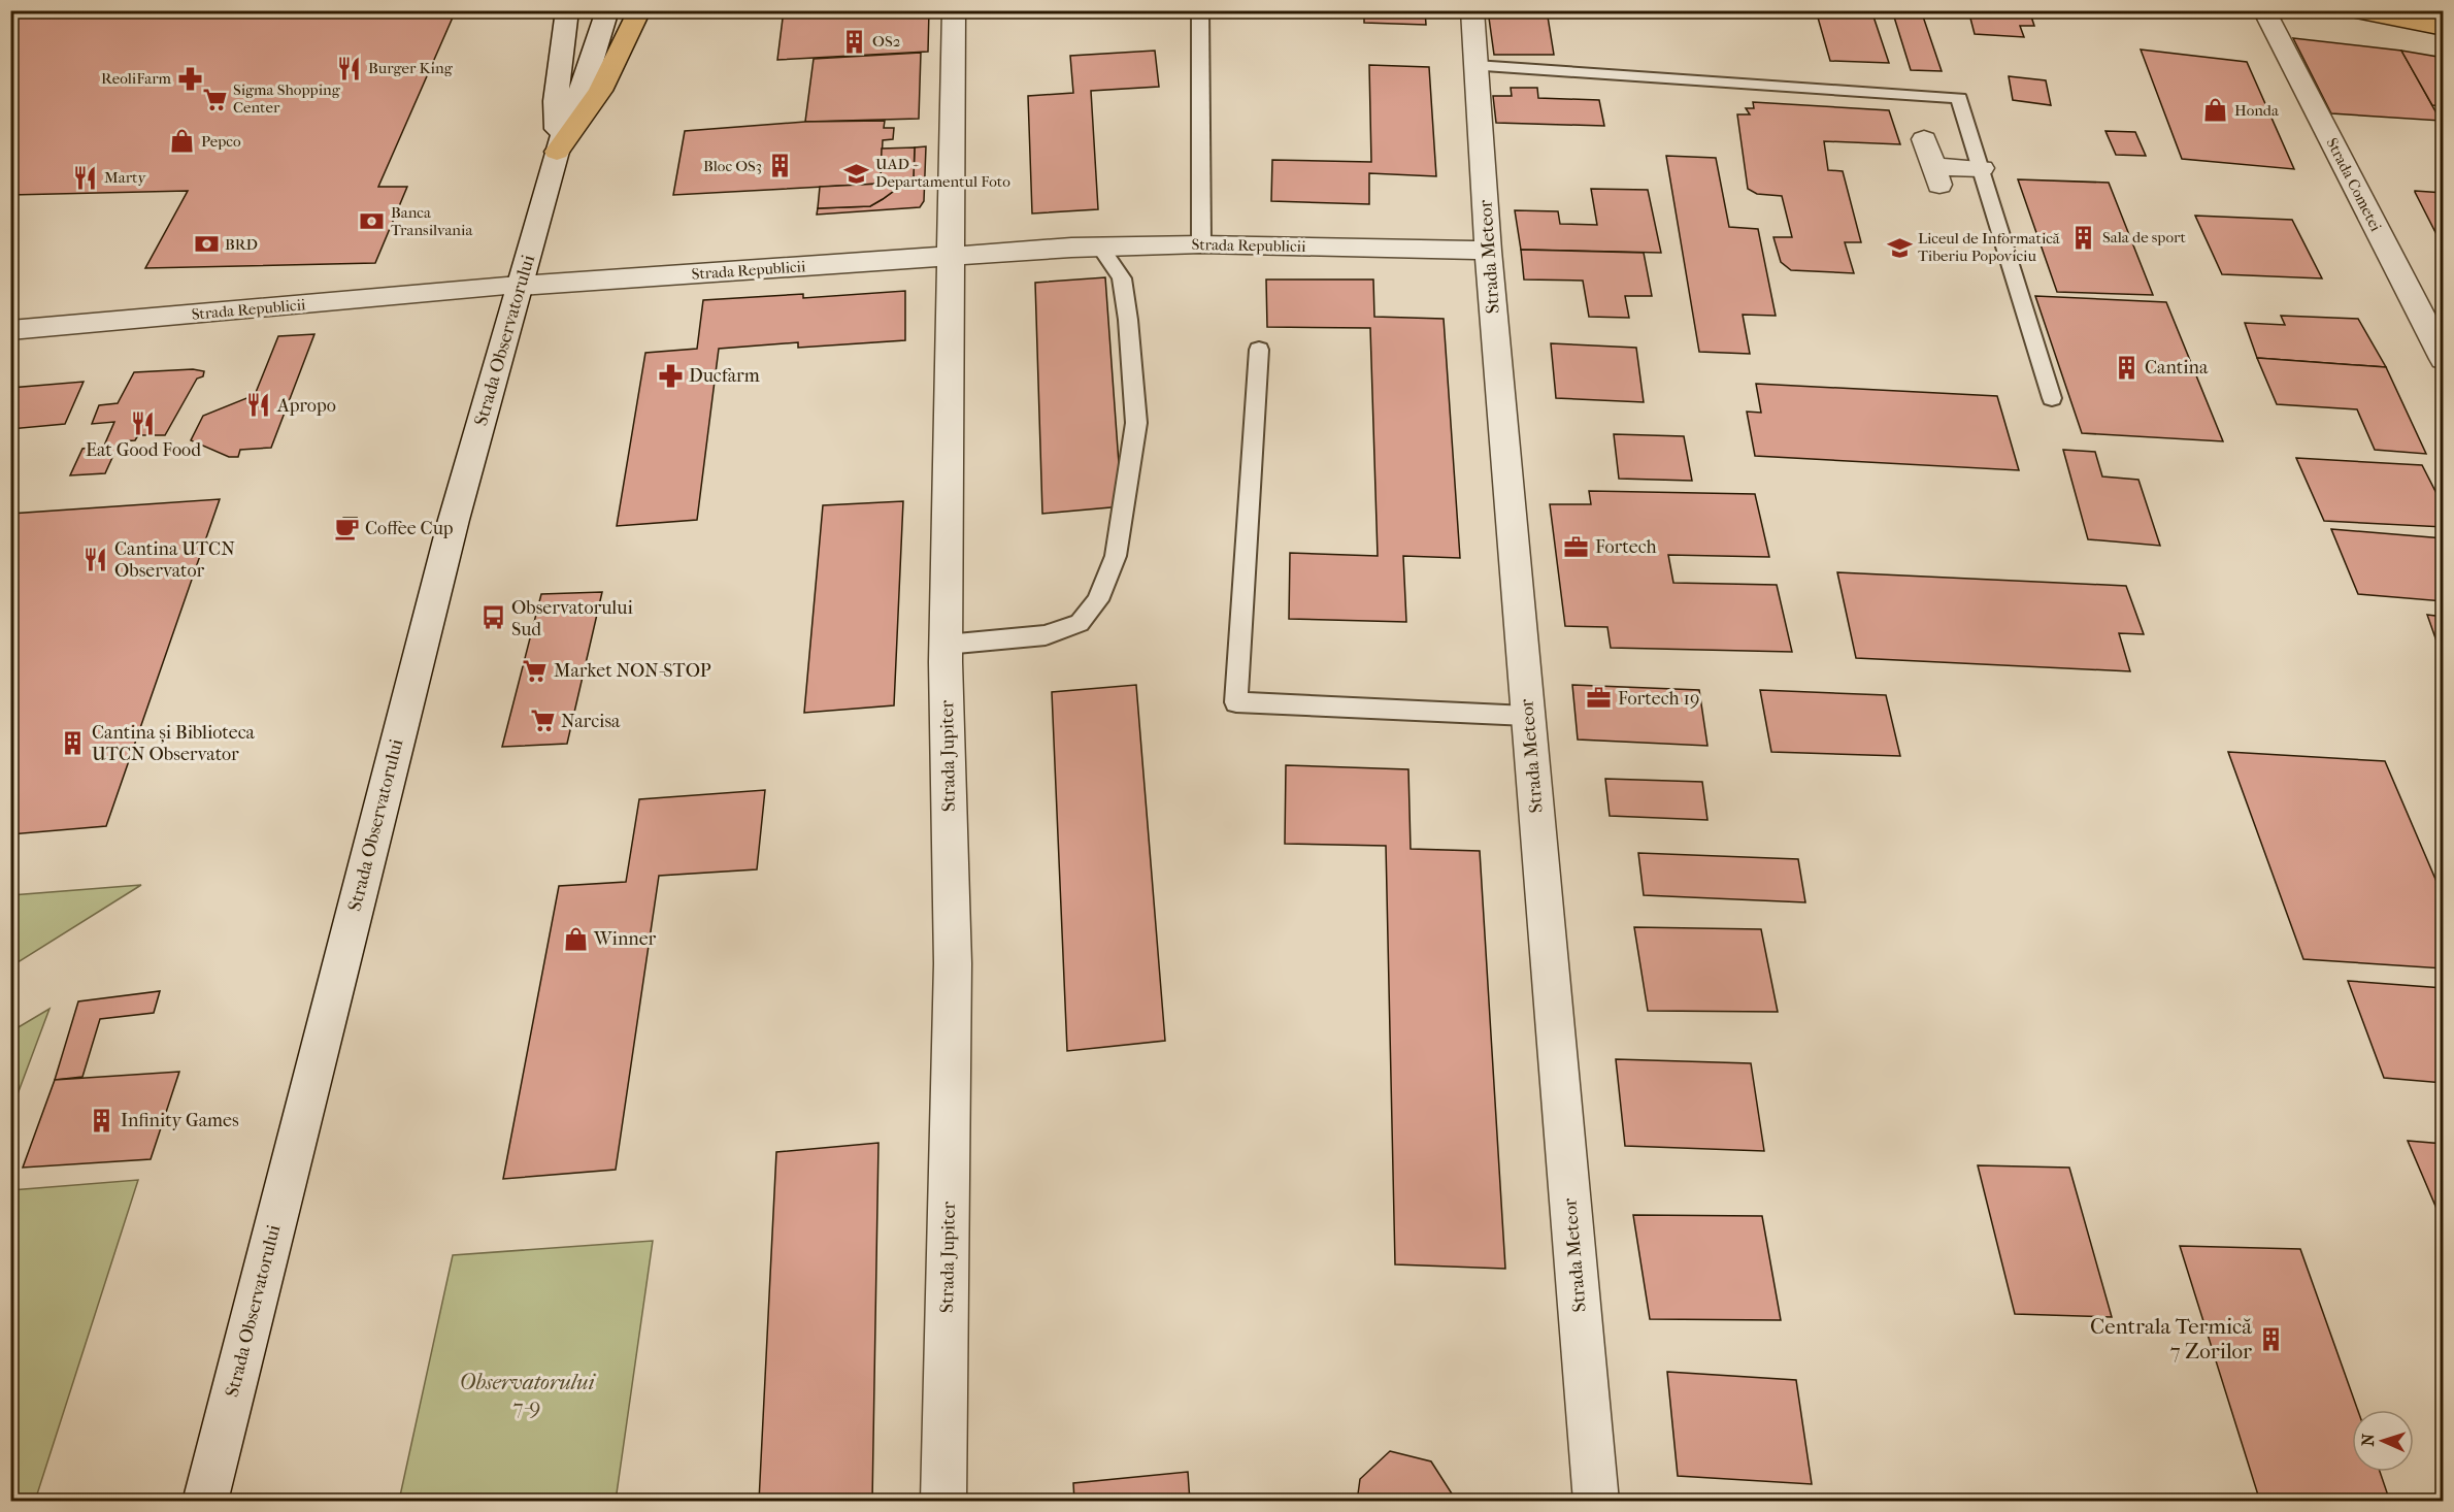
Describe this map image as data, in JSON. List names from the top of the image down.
{
  "streets": {
    "street": [
      "Strada Cometei",
      "Strada Republicii",
      "Strada Meteor",
      "Strada Observatorului",
      "Strada Jupiter"
    ]
  },
  "crossings": [
    ["Strada Republicii", "Strada Meteor"],
    ["Strada Republicii", "Strada Observatorului"],
    ["Strada Republicii", "Strada Jupiter"]
  ],
  "parks": ["Observatorului 7-9"],
  "places": {
    "building": [
      "OS2",
      "Bloc OS3",
      "Sala de sport",
      "Cantina",
      "Cantina și Biblioteca UTCN Observator",
      "Infinity Games",
      "Centrala Termică 7 Zorilor"
    ],
    "restaurant": [
      "Burger King",
      "Marty",
      "Apropo",
      "Eat Good Food",
      "Cantina UTCN Observator"
    ],
    "pharmacy": ["ReoliFarm", "Ducfarm"],
    "supermarket": ["Sigma Shopping Center", "Market NON-STOP", "Narcisa"],
    "shop": ["Honda", "Pepco", "Winner"],
    "school or university": ["UAD - Departamentul Foto", "Liceul de Informatică Tiberiu Popoviciu"],
    "bank": ["Banca Transilvania", "BRD"],
    "cafe": ["Coffee Cup"],
    "office": ["Fortech", "Fortech 19"],
    "bus stop": ["Observatorului Sud"]
  },
  "north": "left"
}
